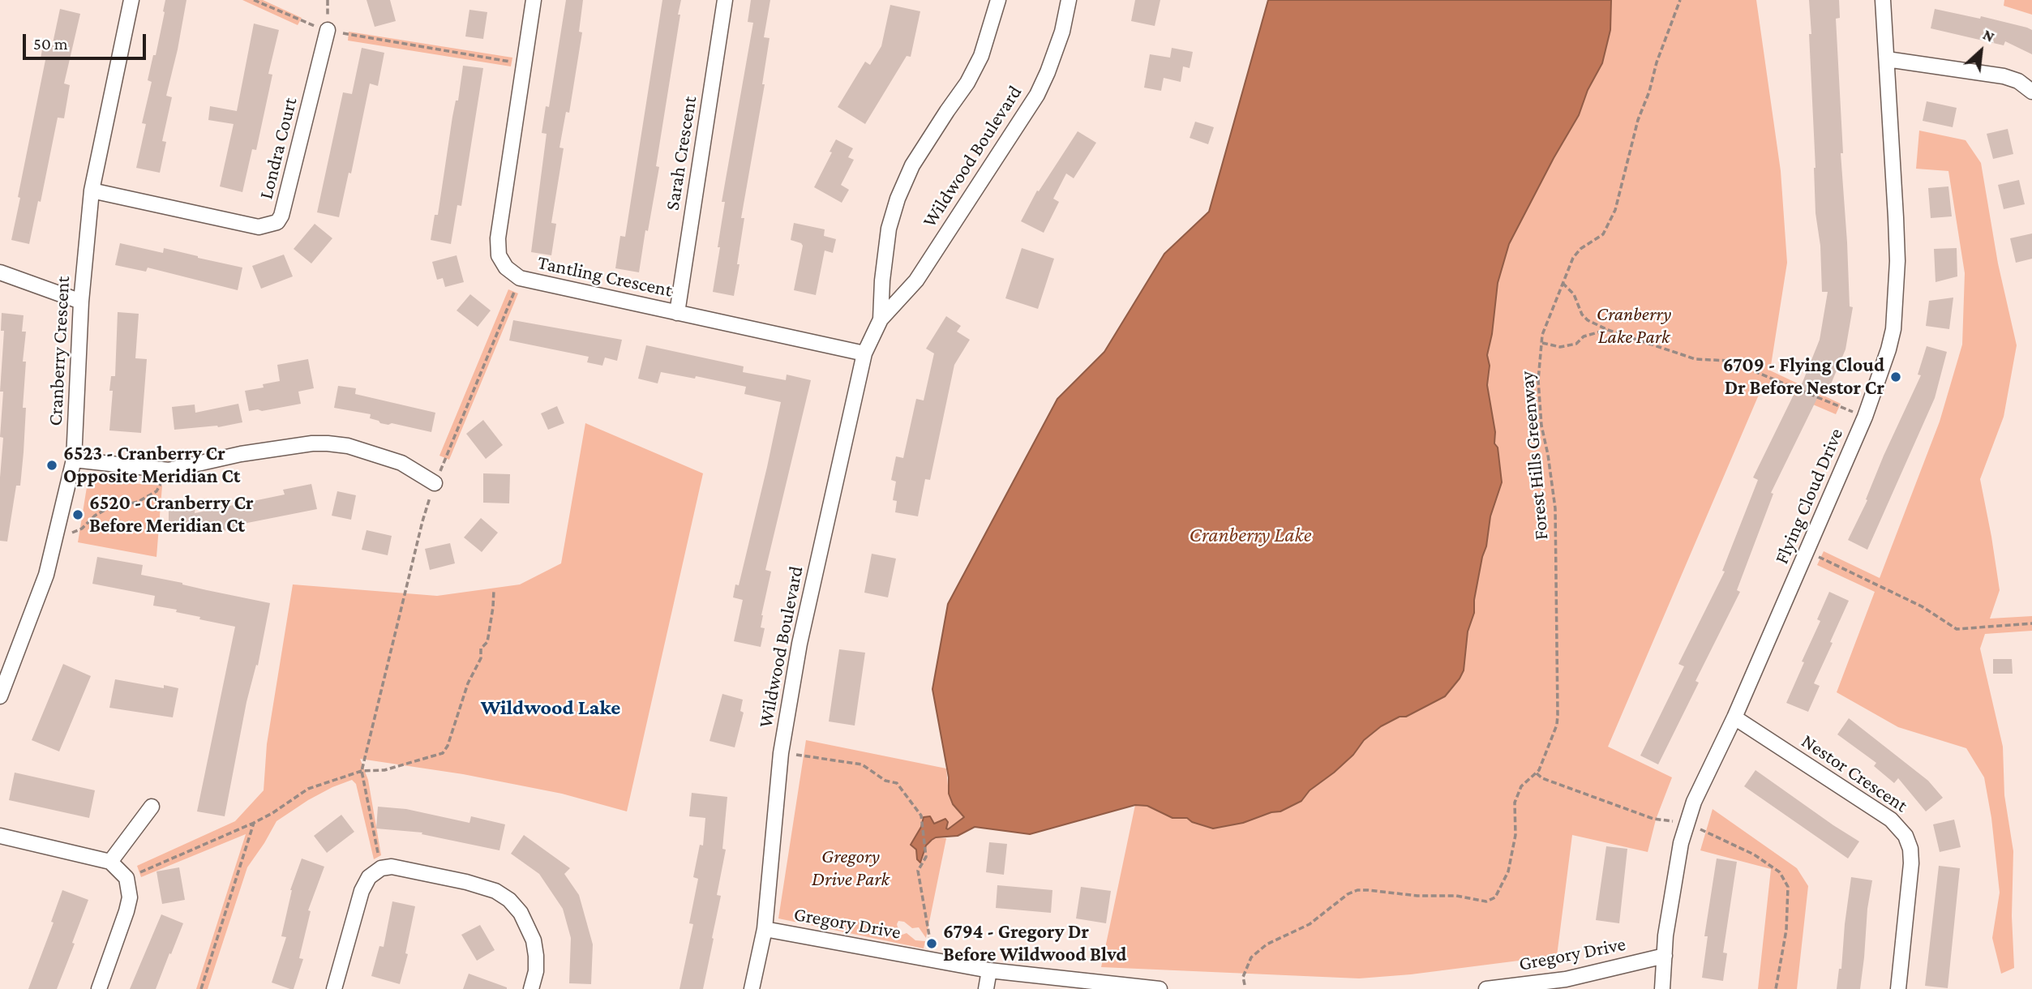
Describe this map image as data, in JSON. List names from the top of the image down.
{
  "streets": {
    "street": [
      "Londra Court",
      "Sarah Crescent",
      "Wildwood Boulevard",
      "Tantling Crescent",
      "Cranberry Crescent",
      "Flying Cloud Drive",
      "Nestor Crescent",
      "Gregory Drive"
    ],
    "path": ["Forest Hills Greenway"]
  },
  "crossings": [
    ["Londra Court", "Cranberry Crescent"],
    ["Sarah Crescent", "Tantling Crescent"],
    ["Wildwood Boulevard", "Tantling Crescent"],
    ["Wildwood Boulevard", "Gregory Drive"],
    ["Flying Cloud Drive", "Nestor Crescent"],
    ["Flying Cloud Drive", "Gregory Drive"]
  ],
  "districts": ["Wildwood Lake"],
  "water": ["Cranberry Lake"],
  "parks": ["Cranberry Lake Park", "Gregory Drive Park"],
  "places": [
    "6709 - Flying Cloud Dr Before Nestor Cr",
    "6523 - Cranberry Cr Opposite Meridian Ct",
    "6520 - Cranberry Cr Before Meridian Ct",
    "6794 - Gregory Dr Before Wildwood Blvd"
  ],
  "scale_bar": "50 m",
  "north": "top right"
}
